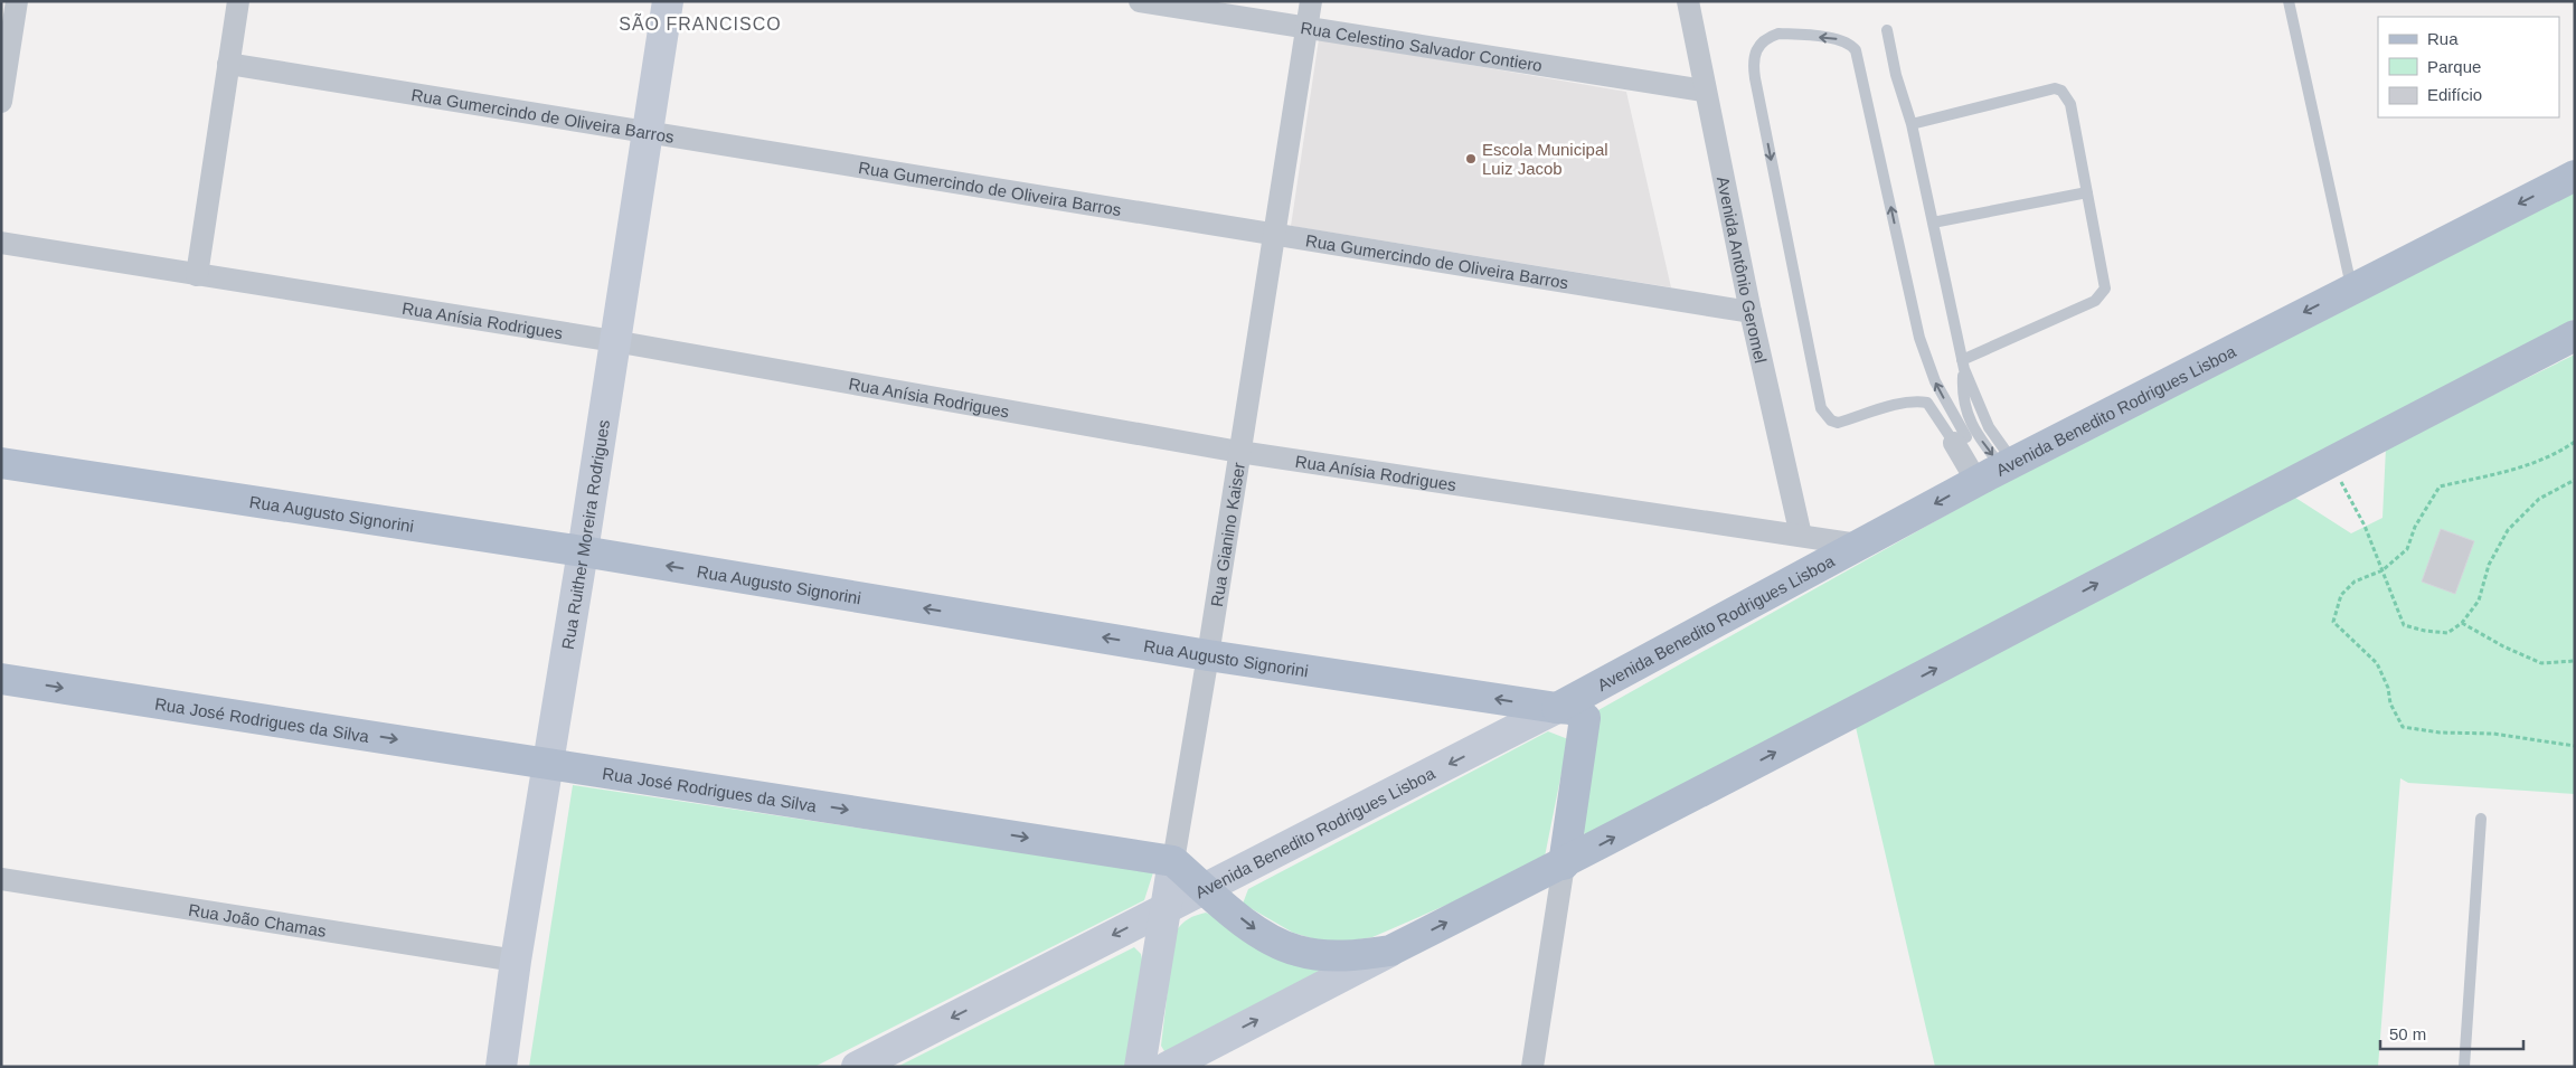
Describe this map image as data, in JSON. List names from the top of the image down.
{
  "streets": {
    "main road": ["Avenida Benedito Rodrigues Lisboa", "Rua Augusto Signorini", "Rua José Rodrigues da Silva"],
    "street": [
      "Rua Celestino Salvador Contiero",
      "Rua Gumercindo de Oliveira Barros",
      "Avenida Antônio Geromel",
      "Rua Anísia Rodrigues",
      "Rua Ruither Moreira Rodrigues",
      "Rua Gianino Kaiser",
      "Rua João Chamas"
    ]
  },
  "crossings": [
    ["Rua Celestino Salvador Contiero", "Avenida Antônio Geromel"],
    ["Rua Celestino Salvador Contiero", "Rua Gianino Kaiser"],
    ["Rua Gumercindo de Oliveira Barros", "Avenida Antônio Geromel"],
    ["Rua Gumercindo de Oliveira Barros", "Rua Ruither Moreira Rodrigues"],
    ["Rua Gumercindo de Oliveira Barros", "Rua Gianino Kaiser"],
    ["Avenida Antônio Geromel", "Rua Anísia Rodrigues"],
    ["Rua Anísia Rodrigues", "Avenida Benedito Rodrigues Lisboa"],
    ["Rua Anísia Rodrigues", "Rua Ruither Moreira Rodrigues"],
    ["Rua Anísia Rodrigues", "Rua Gianino Kaiser"],
    ["Avenida Benedito Rodrigues Lisboa", "Rua Augusto Signorini"],
    ["Avenida Benedito Rodrigues Lisboa", "Rua Gianino Kaiser"],
    ["Rua Augusto Signorini", "Rua Ruither Moreira Rodrigues"],
    ["Rua Augusto Signorini", "Rua Gianino Kaiser"],
    ["Rua Ruither Moreira Rodrigues", "Rua José Rodrigues da Silva"],
    ["Rua Ruither Moreira Rodrigues", "Rua João Chamas"],
    ["Rua Gianino Kaiser", "Rua José Rodrigues da Silva"]
  ],
  "one_way": ["Rua Augusto Signorini", "Rua José Rodrigues da Silva"],
  "districts": ["SÃO FRANCISCO"],
  "places": ["Escola Municipal Luiz Jacob"],
  "legend": ["Rua", "Parque", "Edifício"],
  "scale_bar": "50 m"
}
